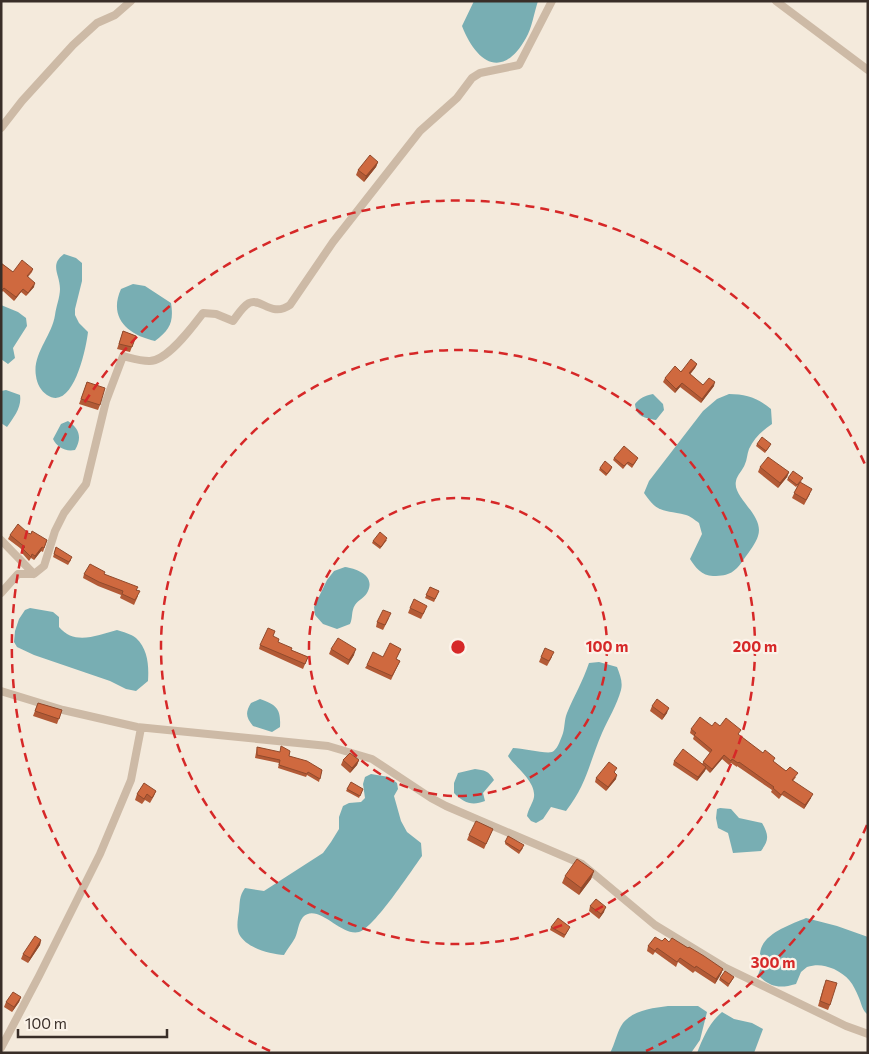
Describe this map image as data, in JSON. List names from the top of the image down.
{
  "scale_bar": "100 m",
  "rings": ["100 m", "200 m", "300 m"]
}
